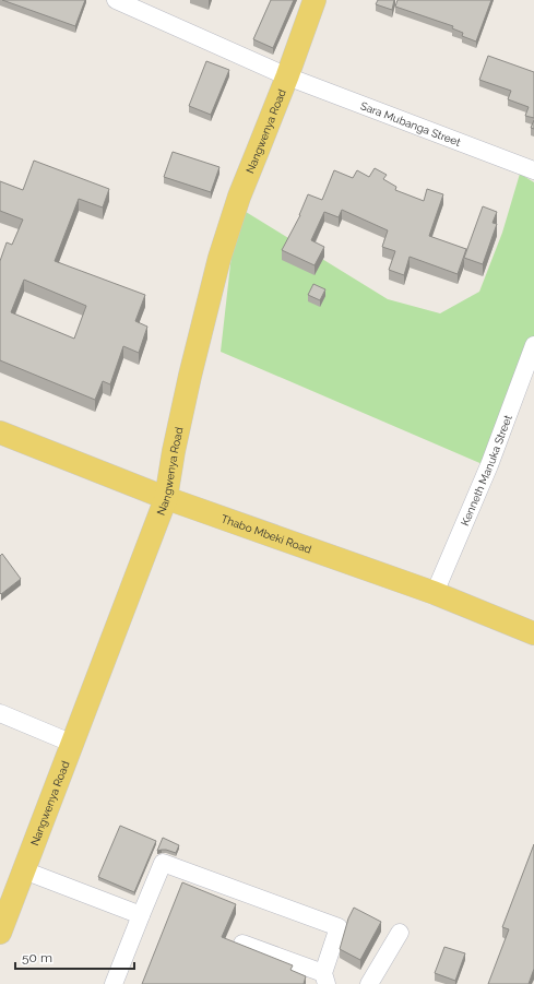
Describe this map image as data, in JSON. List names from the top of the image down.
{
  "streets": {
    "main road": ["Nangwenya Road", "Thabo Mbeki Road"],
    "street": ["Sara Mubanga Street", "Kenneth Manuka Street"]
  },
  "crossings": [
    ["Sara Mubanga Street", "Nangwenya Road"],
    ["Nangwenya Road", "Thabo Mbeki Road"],
    ["Kenneth Manuka Street", "Thabo Mbeki Road"]
  ],
  "scale_bar": "50 m"
}
